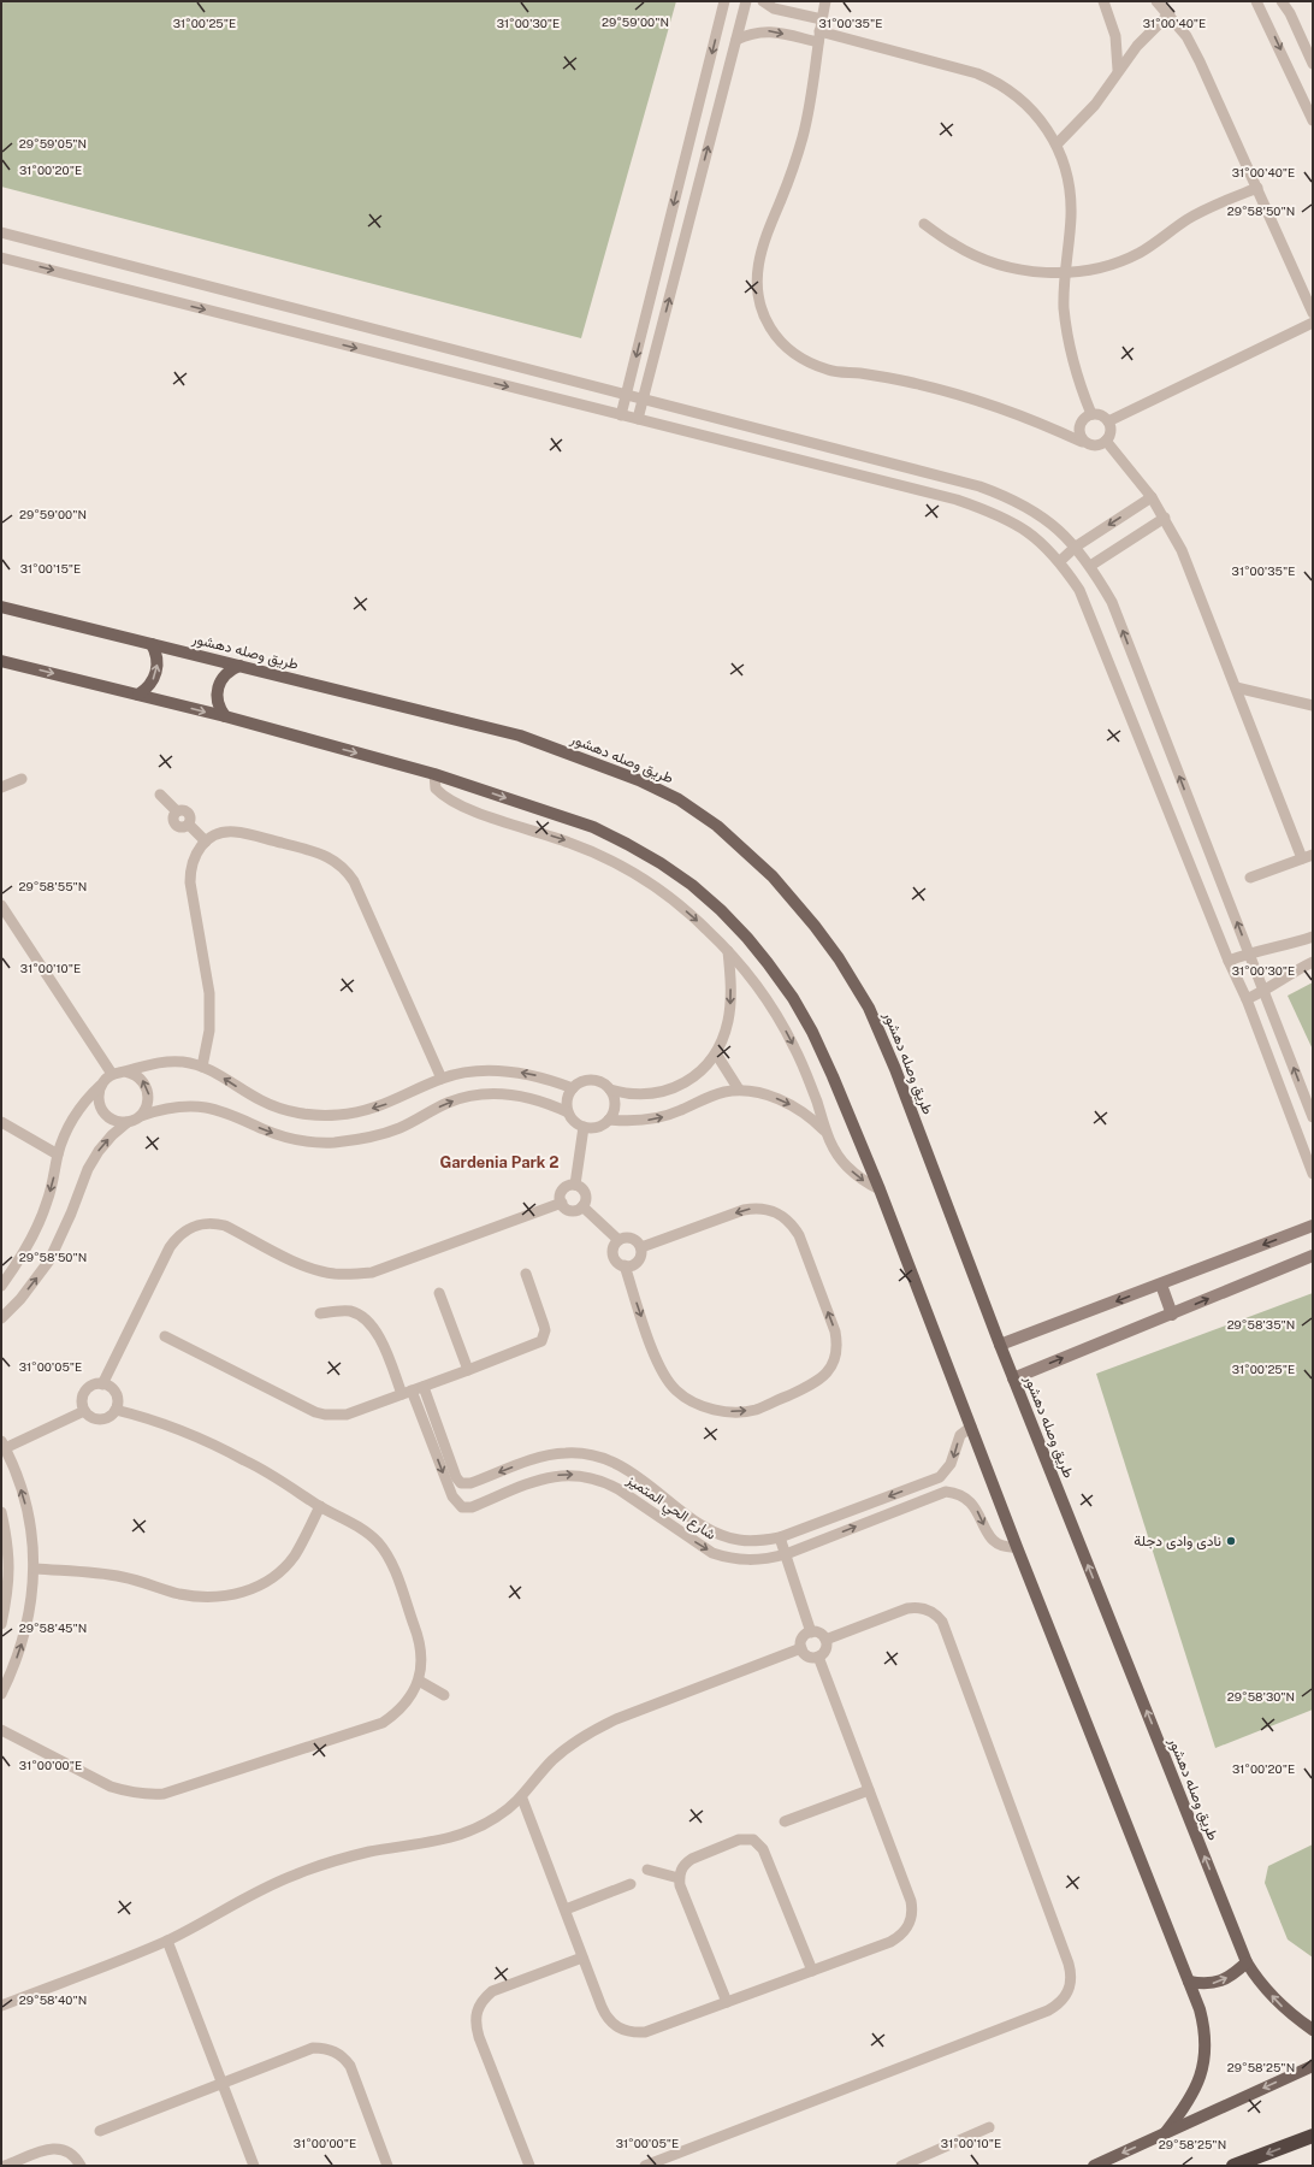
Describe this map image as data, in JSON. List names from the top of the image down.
{
  "streets": {
    "main road": ["طريق وصله دهشور"],
    "street": ["شارع الحي المتميز"]
  },
  "districts": ["Gardenia Park 2"],
  "places": ["نادى وادى دجلة"],
  "coordinates": [
    "29°59'00\"N",
    "31°00'25\"E",
    "31°00'30\"E",
    "31°00'35\"E",
    "31°00'40\"E",
    "29°59'05\"N",
    "31°00'20\"E",
    "29°58'50\"N",
    "31°00'15\"E",
    "29°58'55\"N",
    "31°00'10\"E",
    "29°58'35\"N",
    "31°00'05\"E",
    "29°58'45\"N",
    "29°58'30\"N",
    "31°00'00\"E",
    "29°58'40\"N",
    "29°58'25\"N"
  ]
}
